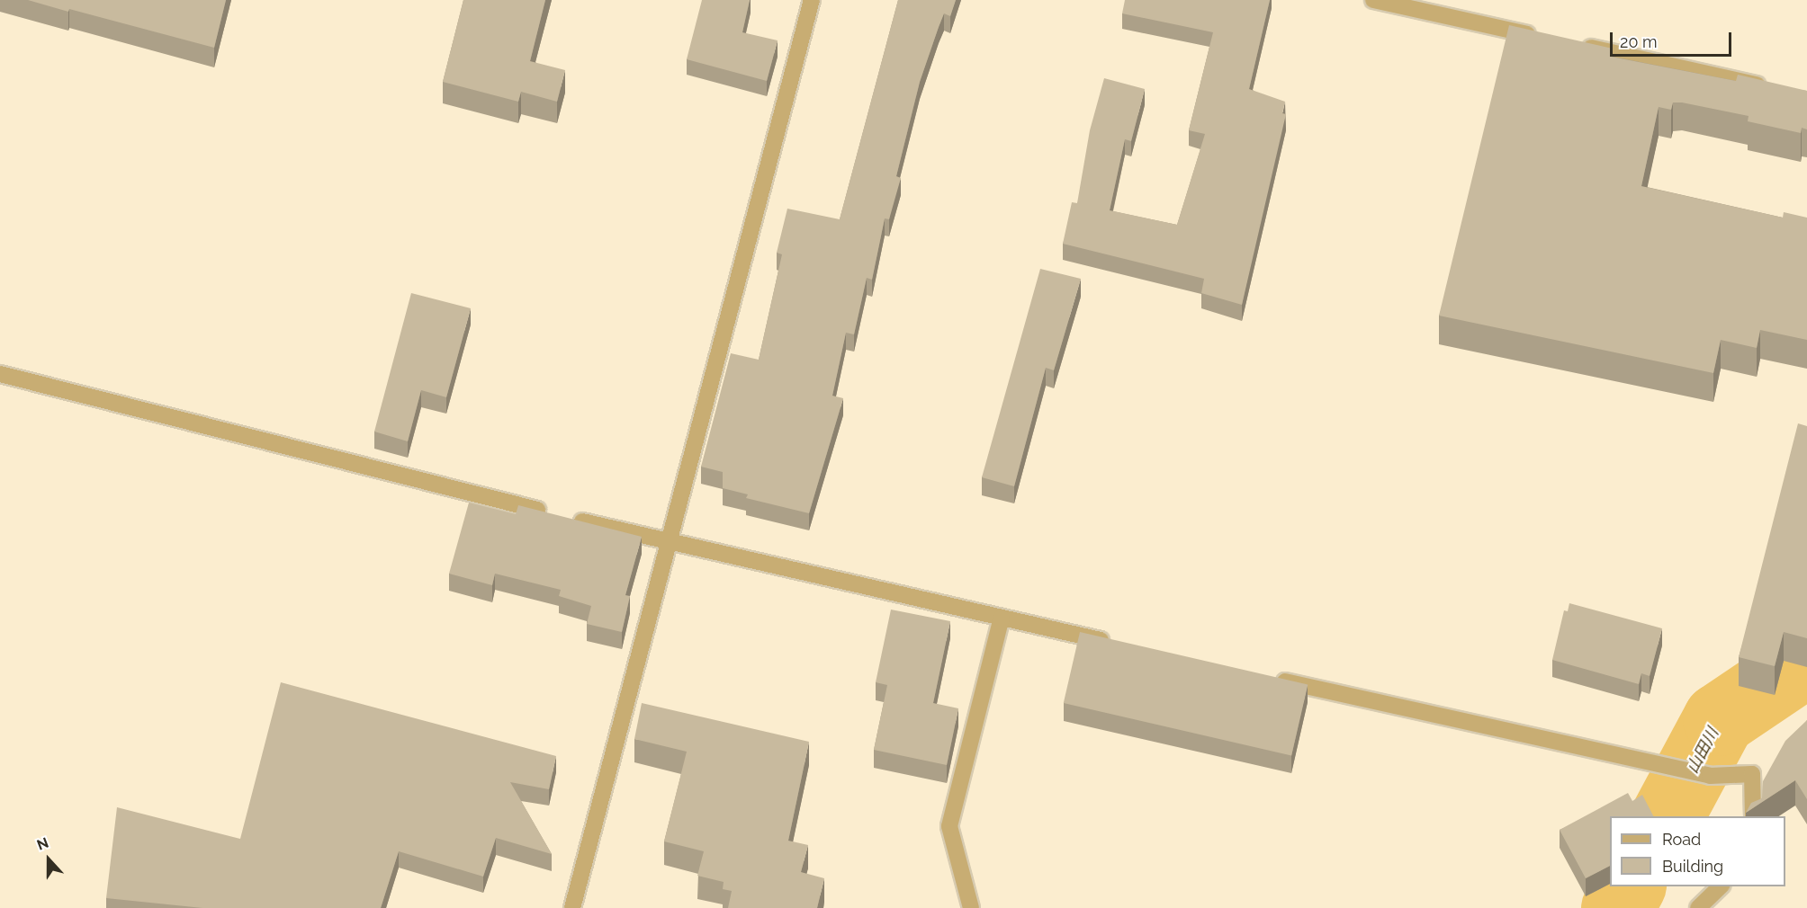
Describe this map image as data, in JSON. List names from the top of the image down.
{
  "water": ["山田川"],
  "legend": ["Road", "Building"],
  "scale_bar": "20 m",
  "north": "top"
}
